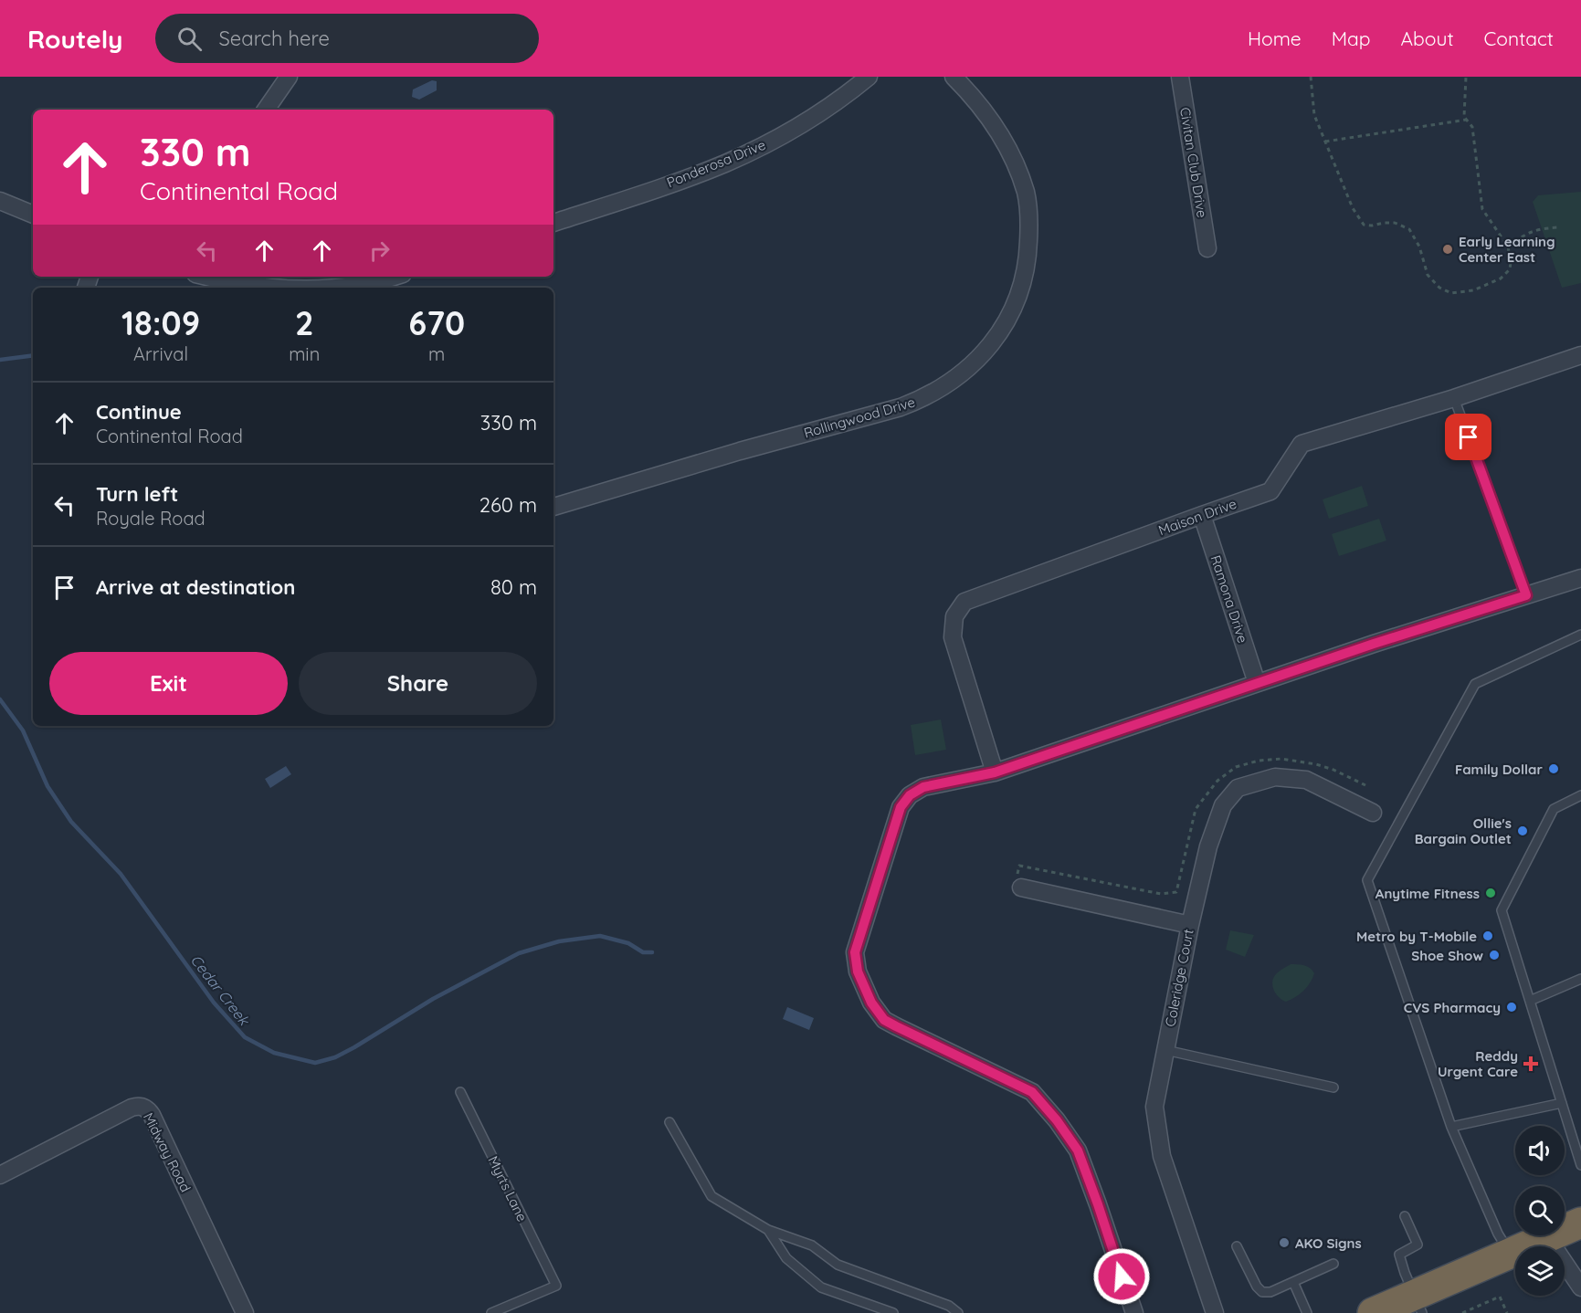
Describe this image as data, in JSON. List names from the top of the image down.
{
  "streets": {
    "street": [
      "Civitan Club Drive",
      "Ponderosa Drive",
      "Rollingwood Drive",
      "Maison Drive",
      "Ramona Drive",
      "Coleridge Court",
      "Midway Road"
    ],
    "lane": ["Myrts Lane"]
  },
  "crossings": [
    ["Maison Drive", "Ramona Drive"]
  ],
  "water": ["Cedar Creek"],
  "places": {
    "other": [
      "Early Learning Center East",
      "Family Dollar",
      "Ollie's Bargain Outlet",
      "Anytime Fitness",
      "Metro by T-Mobile",
      "Shoe Show",
      "CVS Pharmacy",
      "AKO Signs"
    ],
    "health": ["Reddy Urgent Care"]
  },
  "page": {
    "header": "Routely",
    "search": "Search here",
    "nav": [
      "Home",
      "Map",
      "About",
      "Contact"
    ],
    "turn": ["330 m", "Continental Road"],
    "eta": [
      "18:09",
      "Arrival",
      "2",
      "min",
      "670",
      "m"
    ],
    "list": [
      {
        "name": "Continue",
        "note": "Continental Road",
        "value": "330 m"
      },
      {
        "name": "Turn left",
        "note": "Royale Road",
        "value": "260 m"
      },
      {
        "name": "Arrive at destination",
        "value": "80 m"
      }
    ],
    "buttons": ["Exit", "Share"]
  }
}
